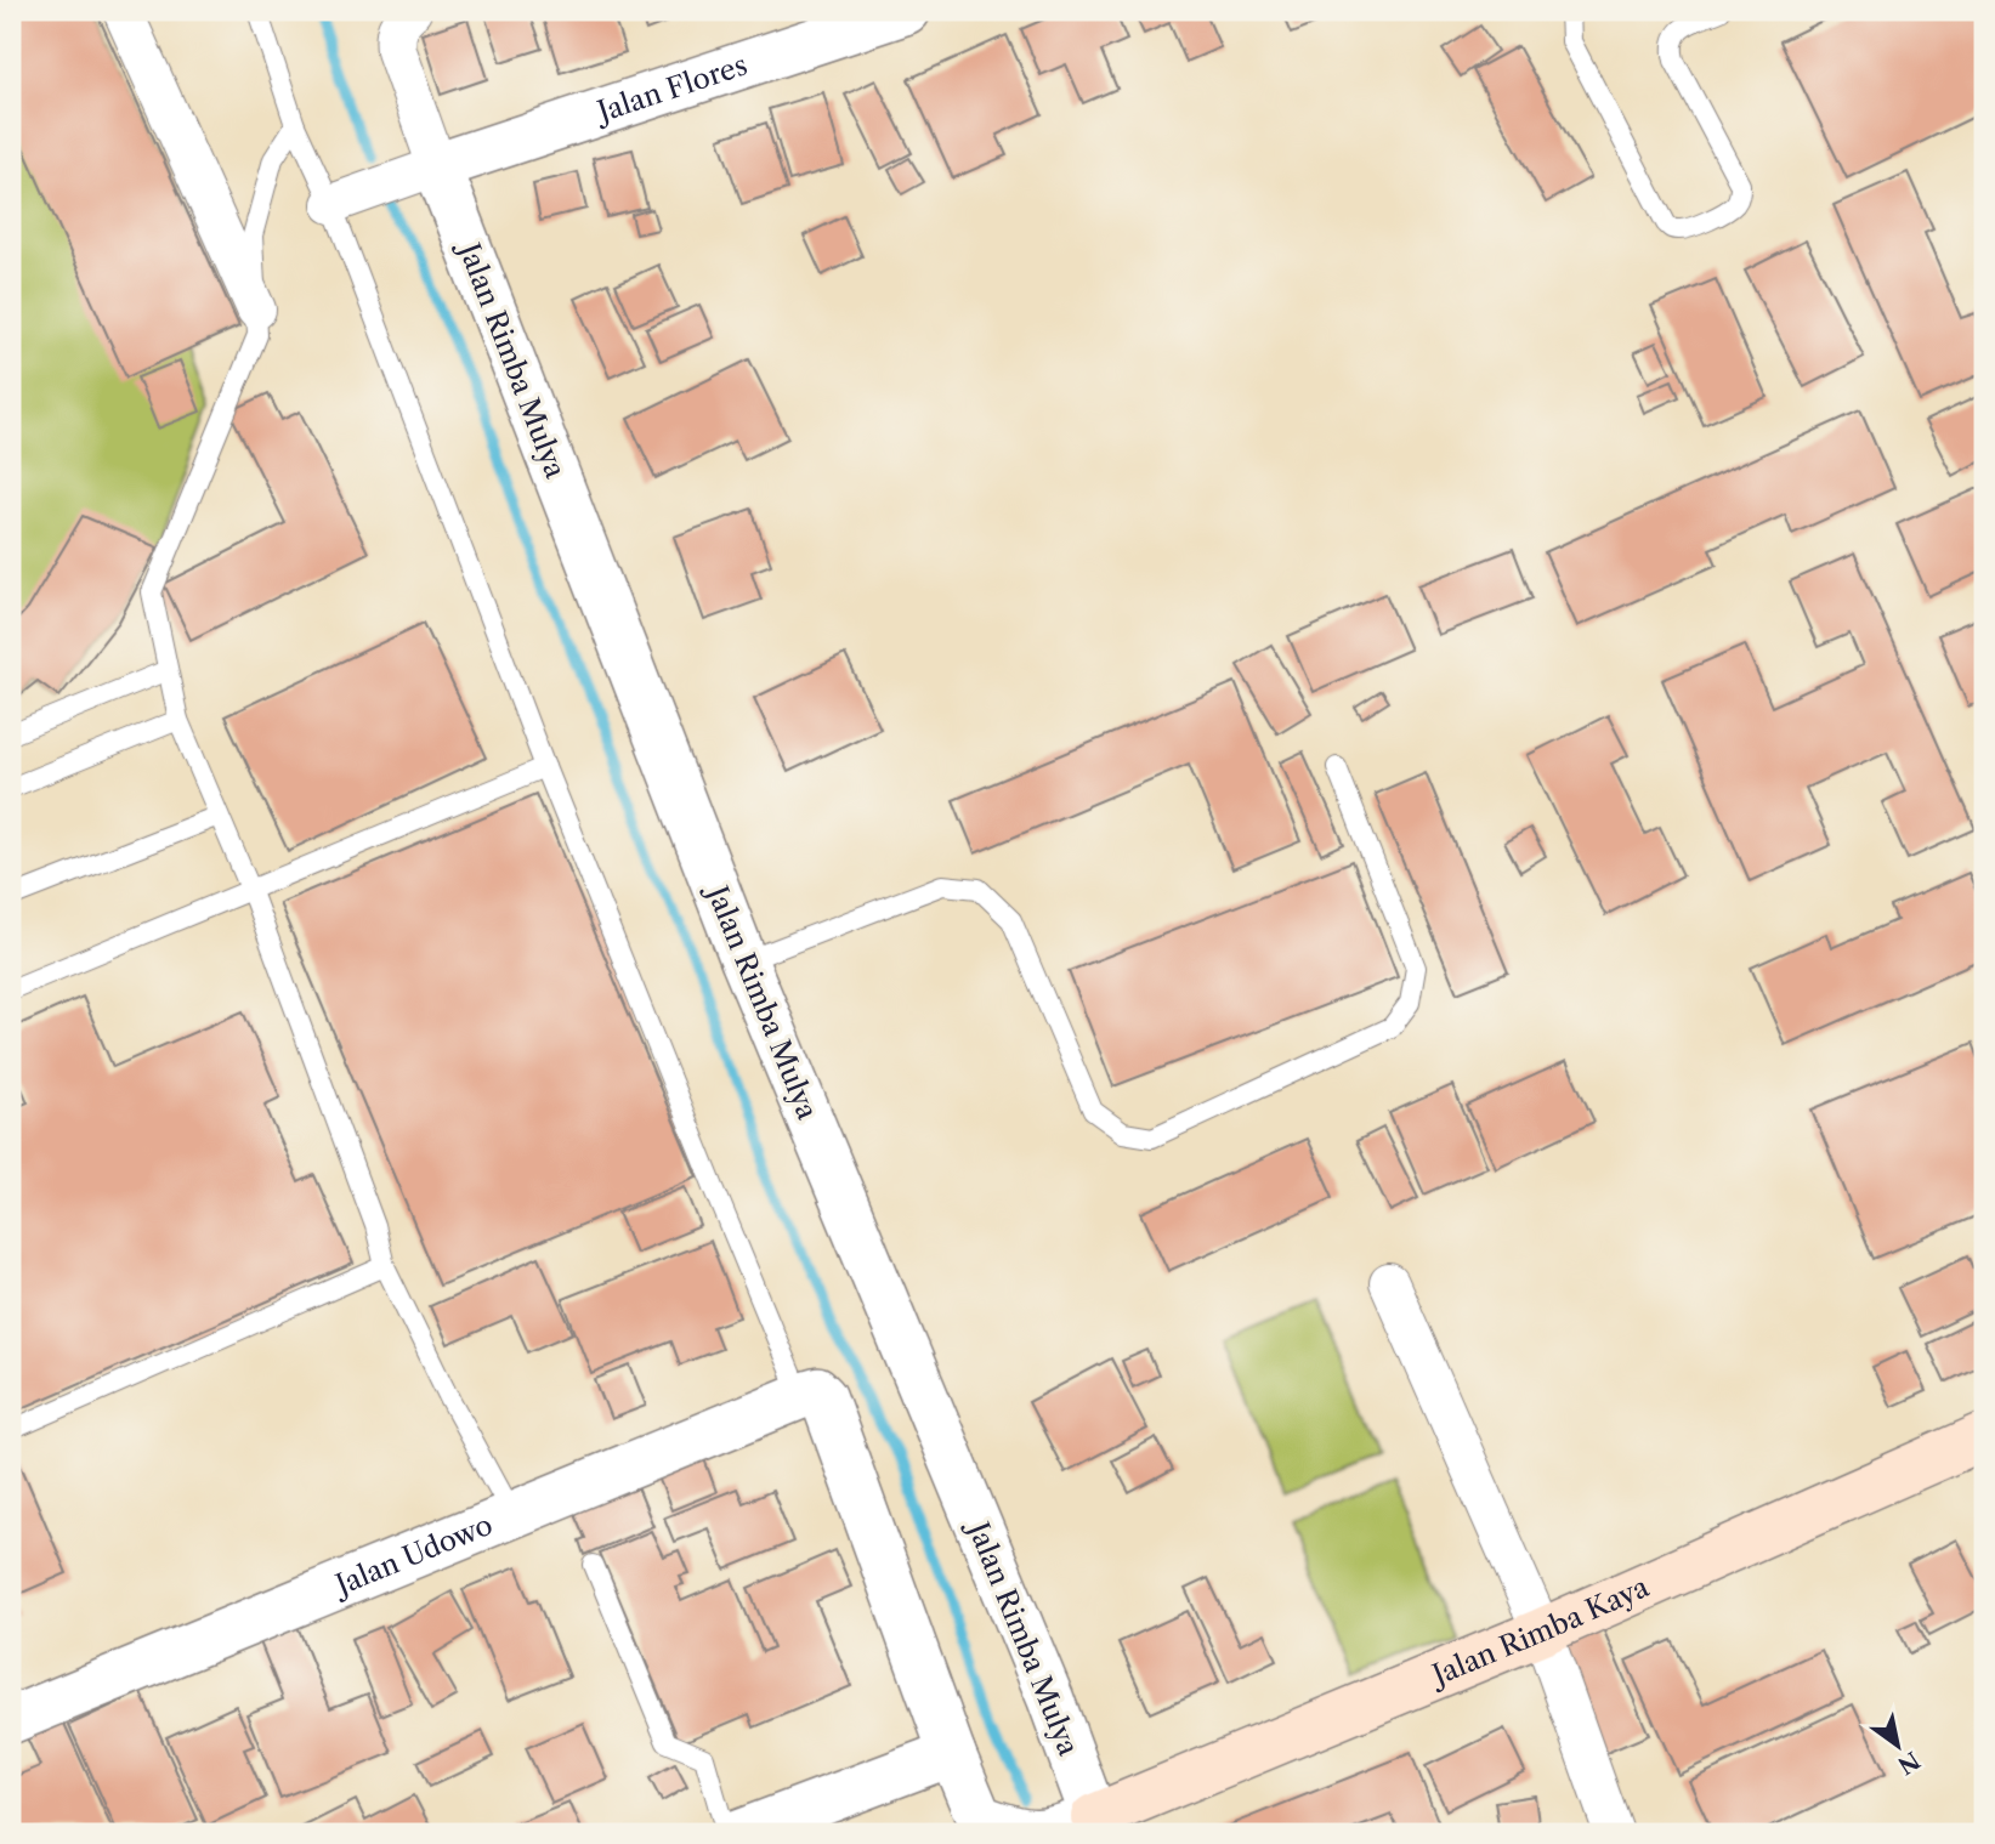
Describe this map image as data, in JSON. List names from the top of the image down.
{
  "streets": {
    "main road": ["Jalan Rimba Kaya"],
    "street": ["Jalan Flores", "Jalan Rimba Mulya", "Jalan Udowo"]
  },
  "crossings": [
    ["Jalan Flores", "Jalan Rimba Mulya"],
    ["Jalan Rimba Mulya", "Jalan Rimba Kaya"]
  ],
  "north": "bottom right"
}
